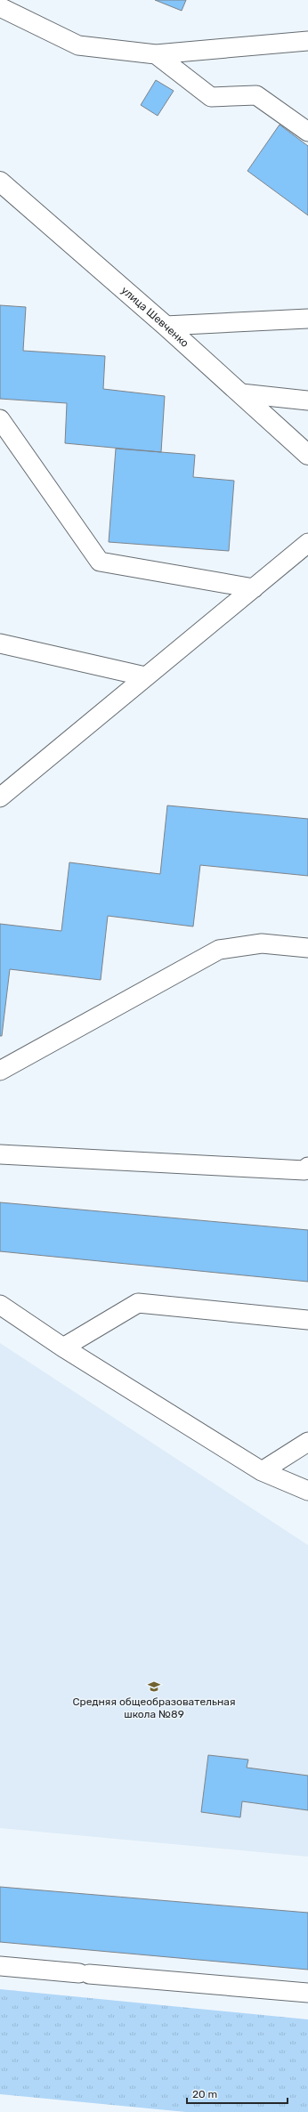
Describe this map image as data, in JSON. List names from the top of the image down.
{
  "streets": {
    "street": ["улица Шевченко"]
  },
  "places": {
    "school or university": ["Средняя общеобразовательная школа №89"]
  },
  "scale_bar": "20 m"
}
